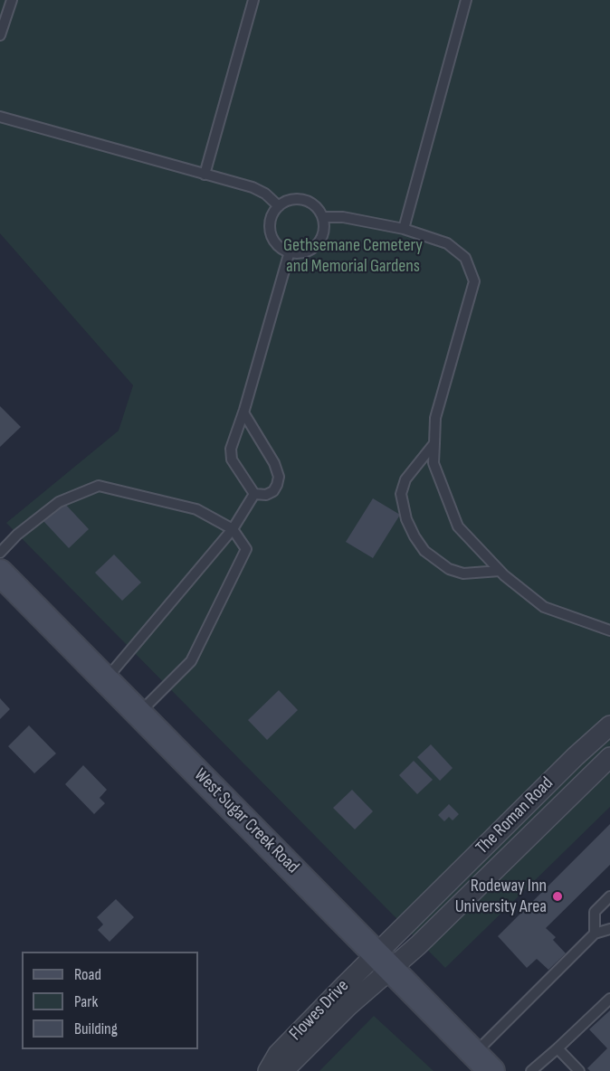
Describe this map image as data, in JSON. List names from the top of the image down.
{
  "streets": {
    "main road": ["West Sugar Creek Road"],
    "street": ["The Roman Road", "Flowes Drive"]
  },
  "crossings": [
    ["The Roman Road", "West Sugar Creek Road"],
    ["The Roman Road", "Flowes Drive"],
    ["West Sugar Creek Road", "Flowes Drive"]
  ],
  "parks": ["Gethsemane Cemetery and Memorial Gardens"],
  "places": ["Rodeway Inn University Area"],
  "legend": ["Road", "Park", "Building"]
}
